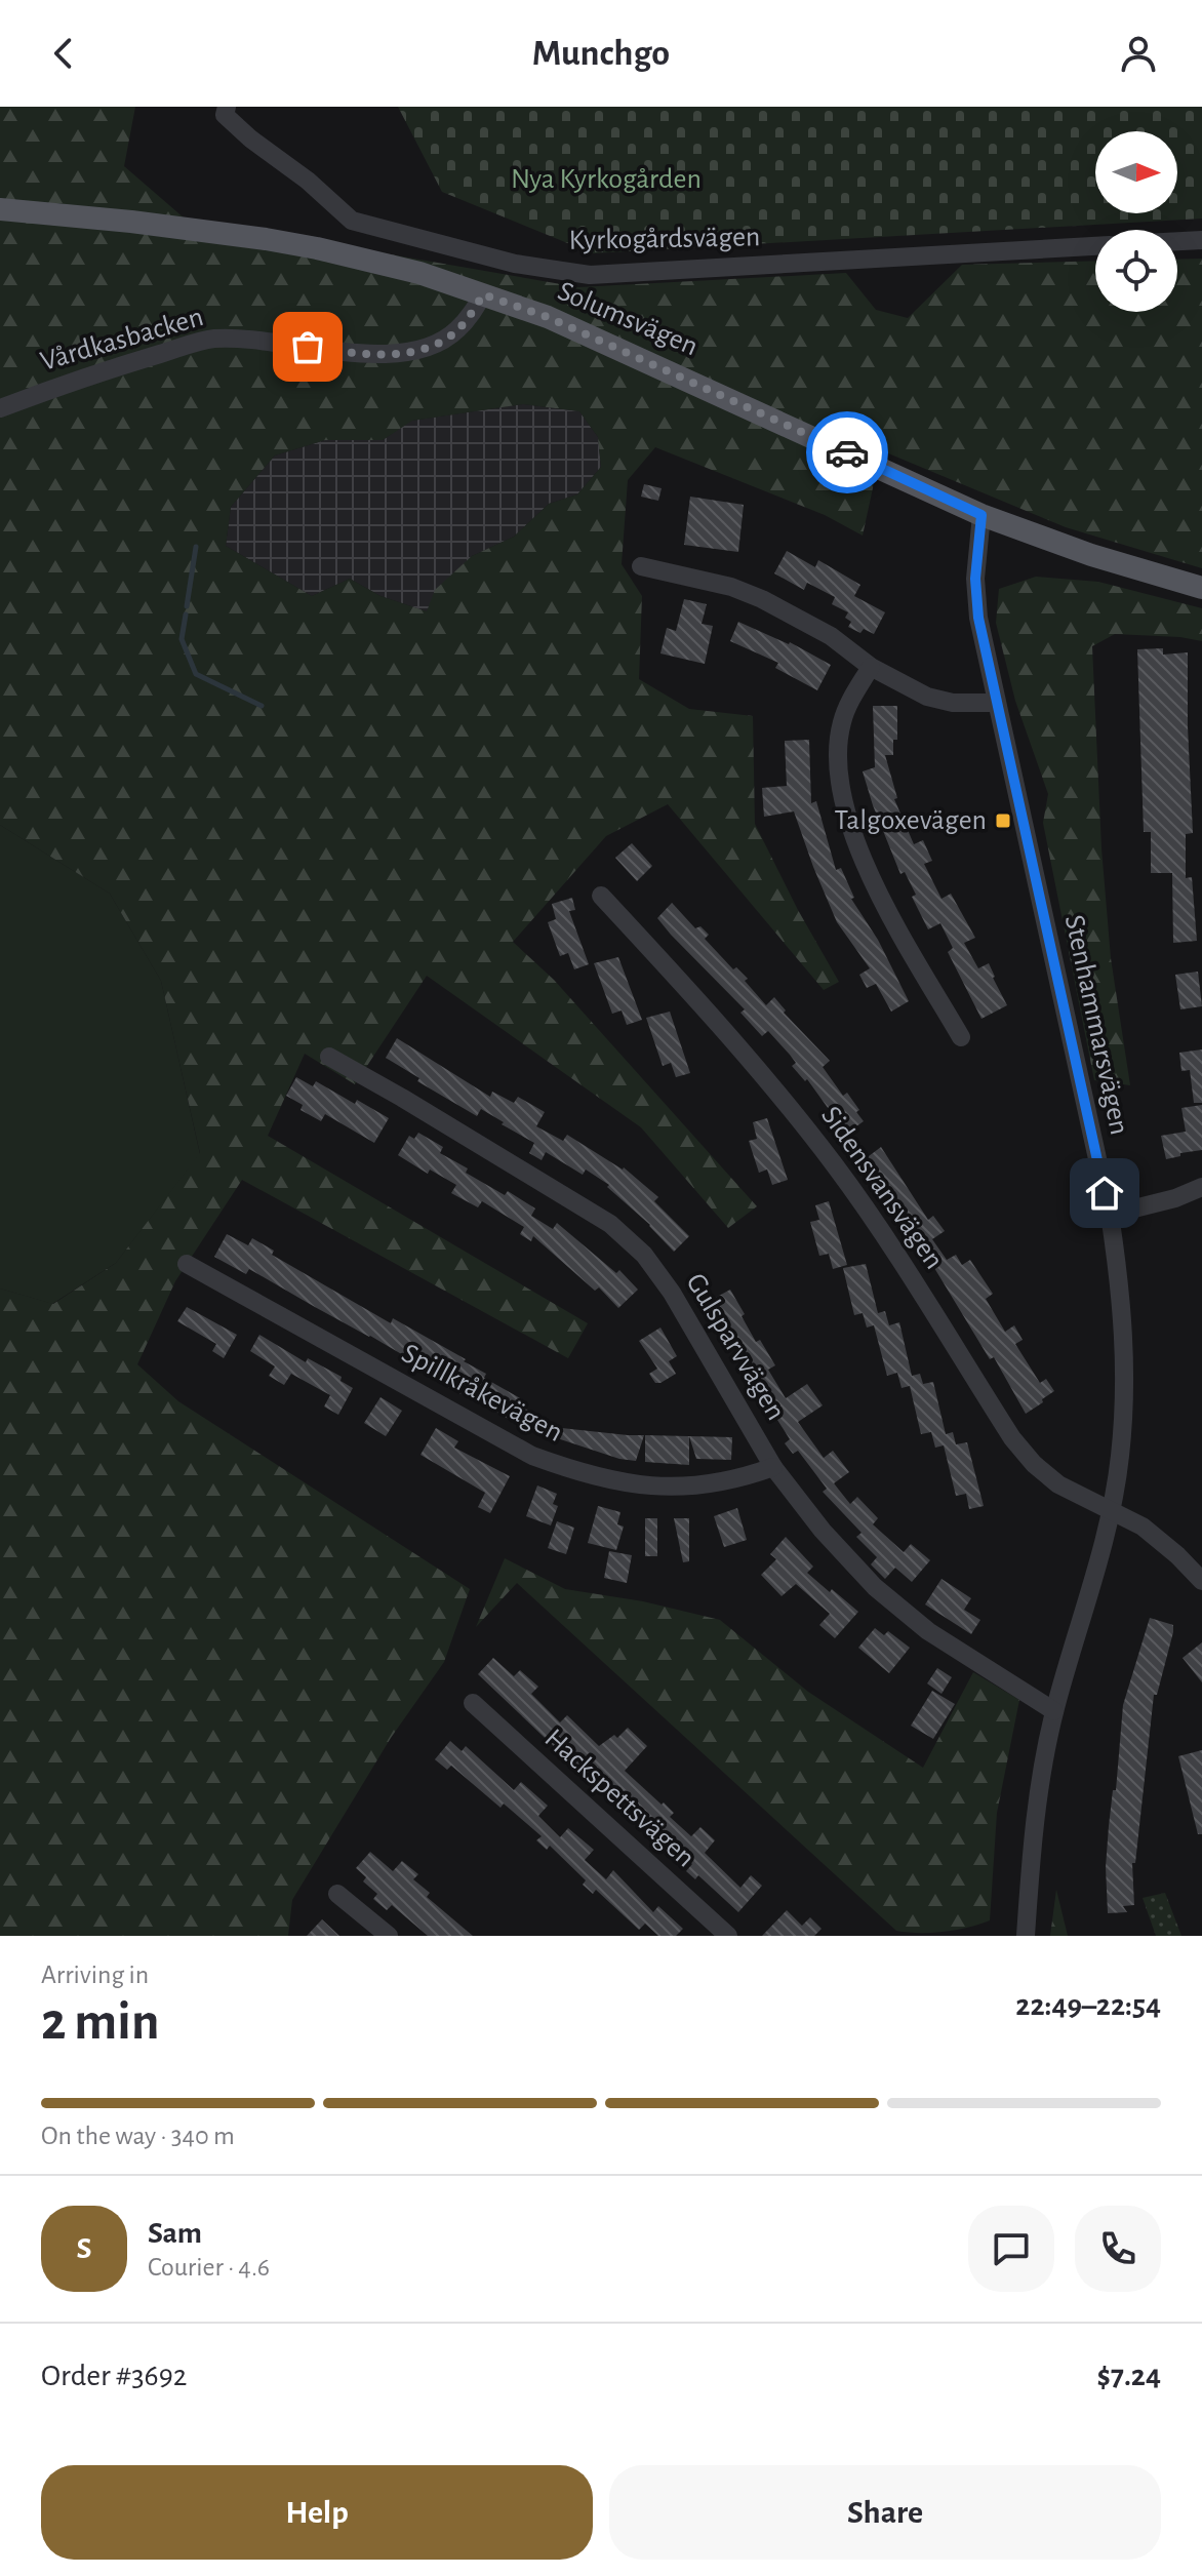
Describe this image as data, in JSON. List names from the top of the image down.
{
  "streets": {
    "main road": ["Solumsvägen"],
    "street": [
      "Kyrkogårdsvägen",
      "Vårdkasbacken",
      "Stenhammarsvägen",
      "Sidensvansvägen",
      "Gulsparvvägen",
      "Spillkråkevägen",
      "Hackspettsvägen"
    ]
  },
  "crossings": [
    ["Solumsvägen", "Vårdkasbacken"],
    ["Solumsvägen", "Stenhammarsvägen"],
    ["Stenhammarsvägen", "Sidensvansvägen"],
    ["Stenhammarsvägen", "Gulsparvvägen"],
    ["Gulsparvvägen", "Spillkråkevägen"]
  ],
  "parks": ["Nya Kyrkogården"],
  "places": {
    "transit": ["Talgoxevägen"]
  },
  "north": "right",
  "page": {
    "header": "Munchgo",
    "heading": ["2 min", "Arriving in", "22:49–22:54"],
    "panel": [
      "Sam",
      "Courier · 4.6",
      "Order #3692",
      "$7.24"
    ],
    "bar": "On the way · 340 m",
    "round": "S",
    "buttons": ["Help", "Share"]
  }
}
